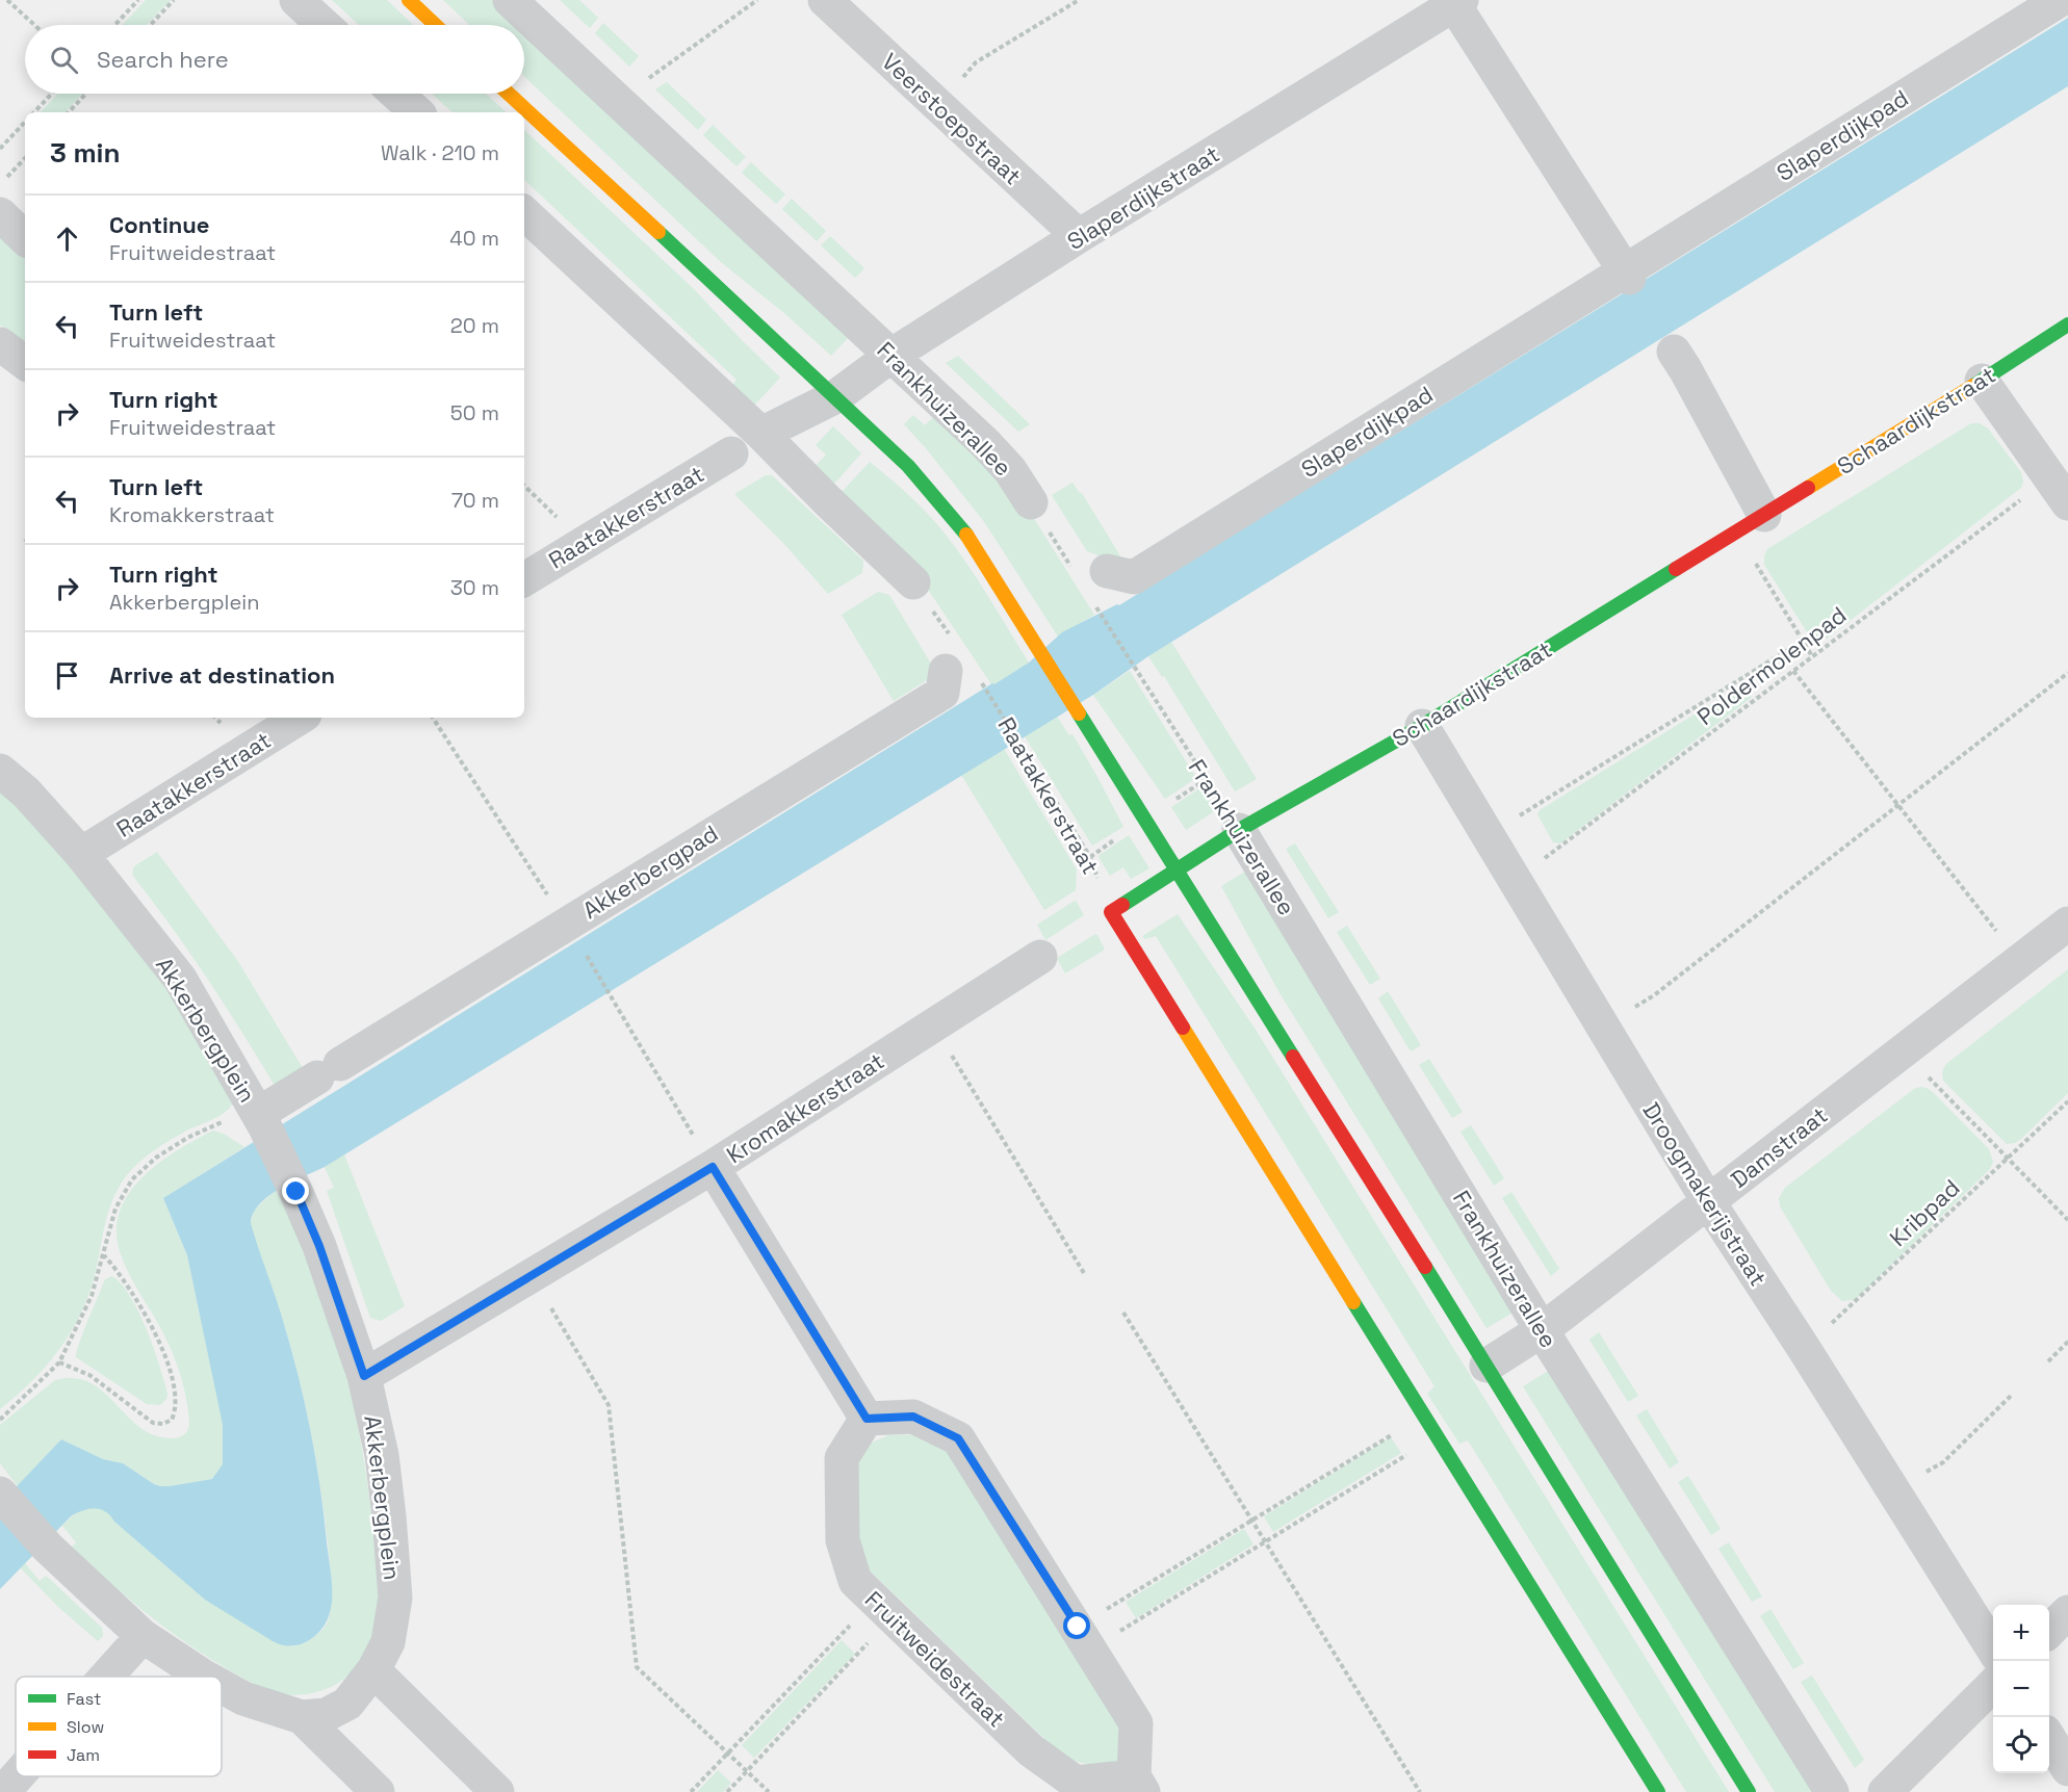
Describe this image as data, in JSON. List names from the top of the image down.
{
  "streets": {
    "main road": ["Schaardijkstraat"],
    "street": [
      "Veerstoepstraat",
      "Slaperdijkpad",
      "Slaperdijkstraat",
      "Frankhuizerallee",
      "Raatakkerstraat",
      "Akkerbergpad",
      "Akkerbergplein",
      "Kromakkerstraat",
      "Damstraat",
      "Droogmakerijstraat",
      "Fruitweidestraat"
    ],
    "path": ["Poldermolenpad", "Kribpad"]
  },
  "crossings": [
    ["Veerstoepstraat", "Slaperdijkstraat"],
    ["Slaperdijkpad", "Slaperdijkstraat"],
    ["Slaperdijkpad", "Frankhuizerallee"],
    ["Slaperdijkstraat", "Frankhuizerallee"],
    ["Frankhuizerallee", "Schaardijkstraat"],
    ["Frankhuizerallee", "Damstraat"],
    ["Schaardijkstraat", "Droogmakerijstraat"],
    ["Raatakkerstraat", "Akkerbergpad"],
    ["Raatakkerstraat", "Akkerbergplein"],
    ["Poldermolenpad", "Droogmakerijstraat"],
    ["Akkerbergpad", "Akkerbergplein"],
    ["Akkerbergplein", "Kromakkerstraat"],
    ["Damstraat", "Droogmakerijstraat"],
    ["Droogmakerijstraat", "Kribpad"]
  ],
  "legend": ["Fast", "Slow", "Jam"],
  "page": {
    "search": "Search here",
    "heading": ["3 min", "Walk · 210 m"],
    "list": [
      ["Continue", "Fruitweidestraat", "40 m"],
      ["Turn left", "Fruitweidestraat", "20 m"],
      ["Turn right", "Fruitweidestraat", "50 m"],
      ["Turn left", "Kromakkerstraat", "70 m"],
      ["Turn right", "Akkerbergplein", "30 m"],
      "Arrive at destination"
    ],
    "map_buttons": ["+", "−"]
  }
}
